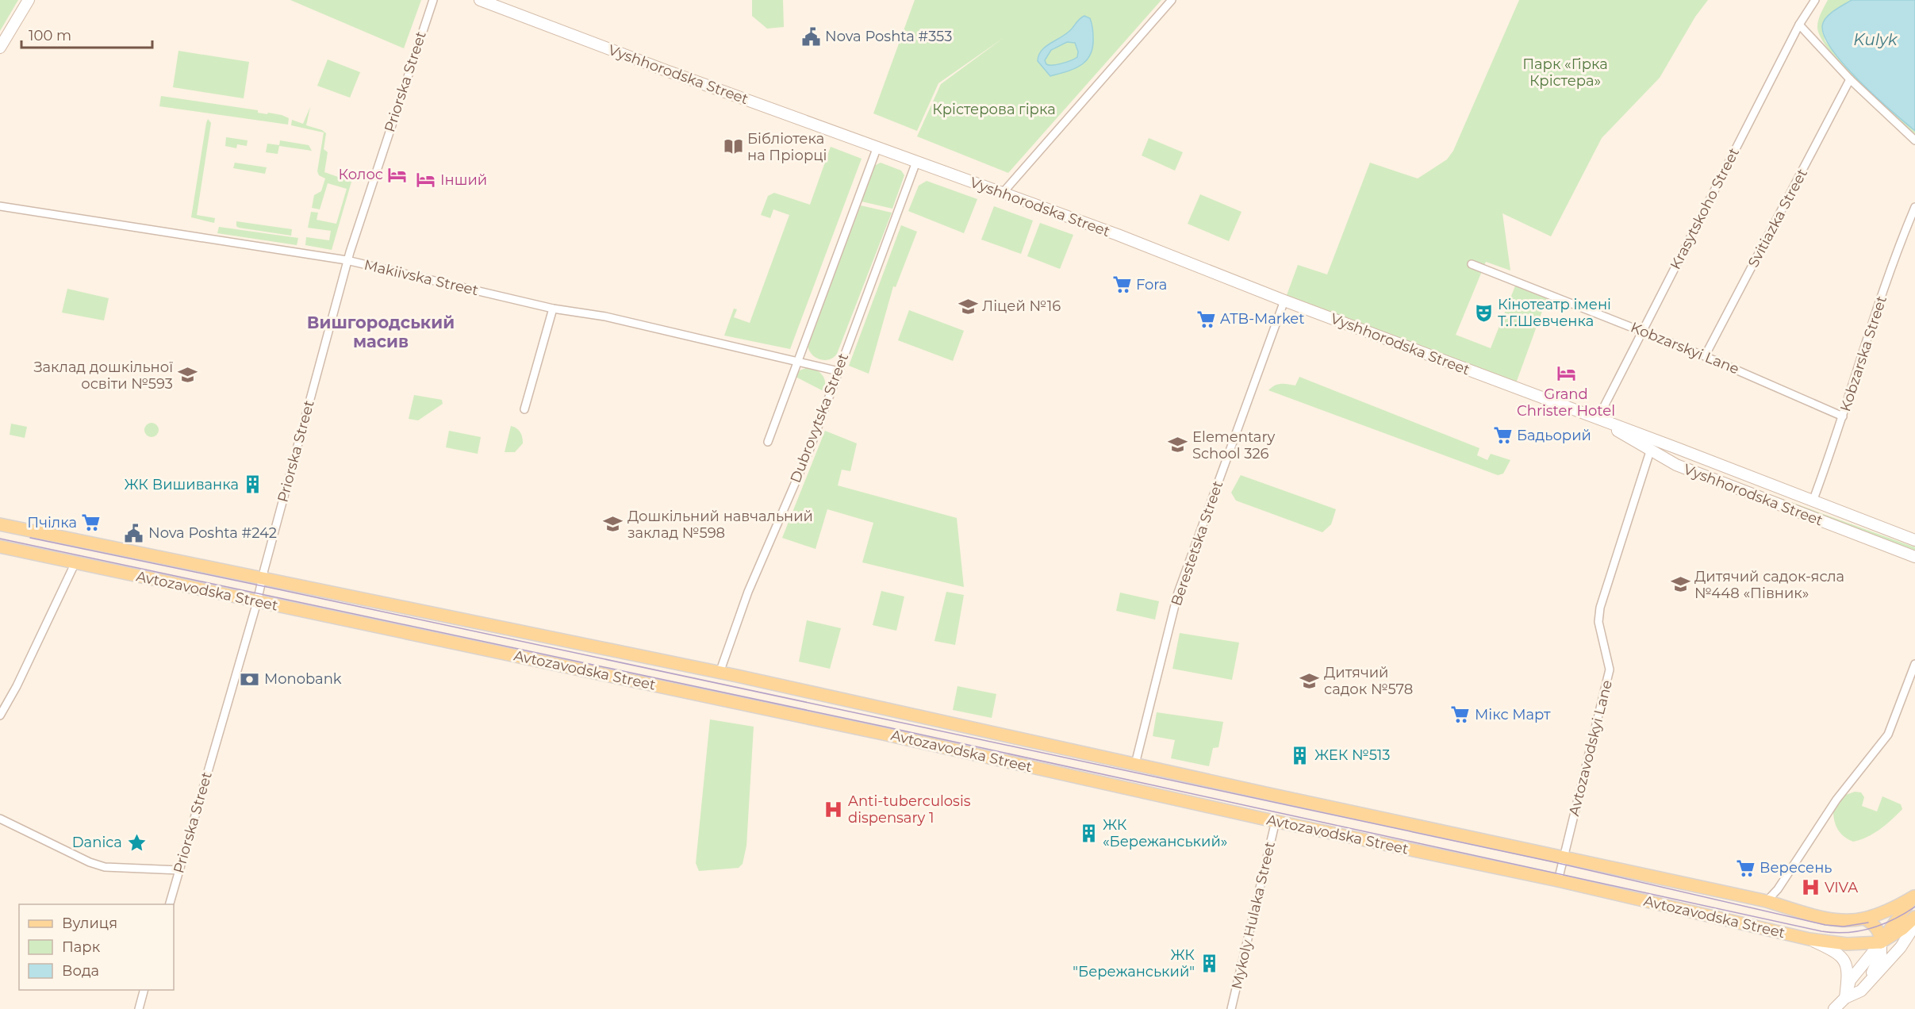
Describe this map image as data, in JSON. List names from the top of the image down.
{
  "streets": {
    "main road": ["Vyshhorodska Street", "Avtozavodska Street"],
    "street": [
      "Priorska Street",
      "Krasytskoho Street",
      "Svitiazka Street",
      "Makiivska Street",
      "Kobzarskyi Lane",
      "Kobzarska Street",
      "Dubrovytska Street",
      "Berestetska Street",
      "Avtozavodskyi Lane",
      "Mykoly Hulaka Street"
    ]
  },
  "crossings": [
    ["Vyshhorodska Street", "Krasytskoho Street"],
    ["Vyshhorodska Street", "Kobzarska Street"],
    ["Vyshhorodska Street", "Dubrovytska Street"],
    ["Vyshhorodska Street", "Berestetska Street"],
    ["Vyshhorodska Street", "Avtozavodskyi Lane"],
    ["Priorska Street", "Makiivska Street"],
    ["Priorska Street", "Avtozavodska Street"],
    ["Krasytskoho Street", "Kobzarskyi Lane"],
    ["Svitiazka Street", "Kobzarskyi Lane"],
    ["Makiivska Street", "Dubrovytska Street"],
    ["Kobzarskyi Lane", "Kobzarska Street"],
    ["Dubrovytska Street", "Avtozavodska Street"],
    ["Berestetska Street", "Avtozavodska Street"],
    ["Avtozavodska Street", "Avtozavodskyi Lane"],
    ["Avtozavodska Street", "Mykoly Hulaka Street"]
  ],
  "districts": ["Вишгородський масив"],
  "water": ["Kulyk"],
  "parks": ["Парк «Гірка Крістера»", "Крістерова гірка"],
  "places": {
    "public building": ["Nova Poshta #353", "Nova Poshta #242"],
    "library": ["Бібліотека на Пріорці"],
    "hotel": ["Колос", "Інший", "Grand Christer Hotel"],
    "supermarket": [
      "Fora",
      "ATB-Market",
      "Бадьорий",
      "Пчілка",
      "Мікс Март",
      "Вересень"
    ],
    "school or university": [
      "Ліцей №16",
      "Заклад дошкільної освіти №593",
      "Elementary School 326",
      "Дошкільний навчальний заклад №598",
      "Дитячий садок-ясла №448 «Півник»",
      "Дитячий садок №578"
    ],
    "theatre": ["Кінотеатр імені Т.Г.Шевченка"],
    "building": [
      "ЖК Вишиванка",
      "ЖЕК №513",
      "ЖК «Бережанський»",
      "ЖК \"Бережанський\""
    ],
    "bank": ["Monobank"],
    "hospital": ["Anti-tuberculosis dispensary 1", "VIVA"],
    "place": ["Danica"]
  },
  "legend": ["Вулиця", "Парк", "Вода"],
  "scale_bar": "100 m"
}
